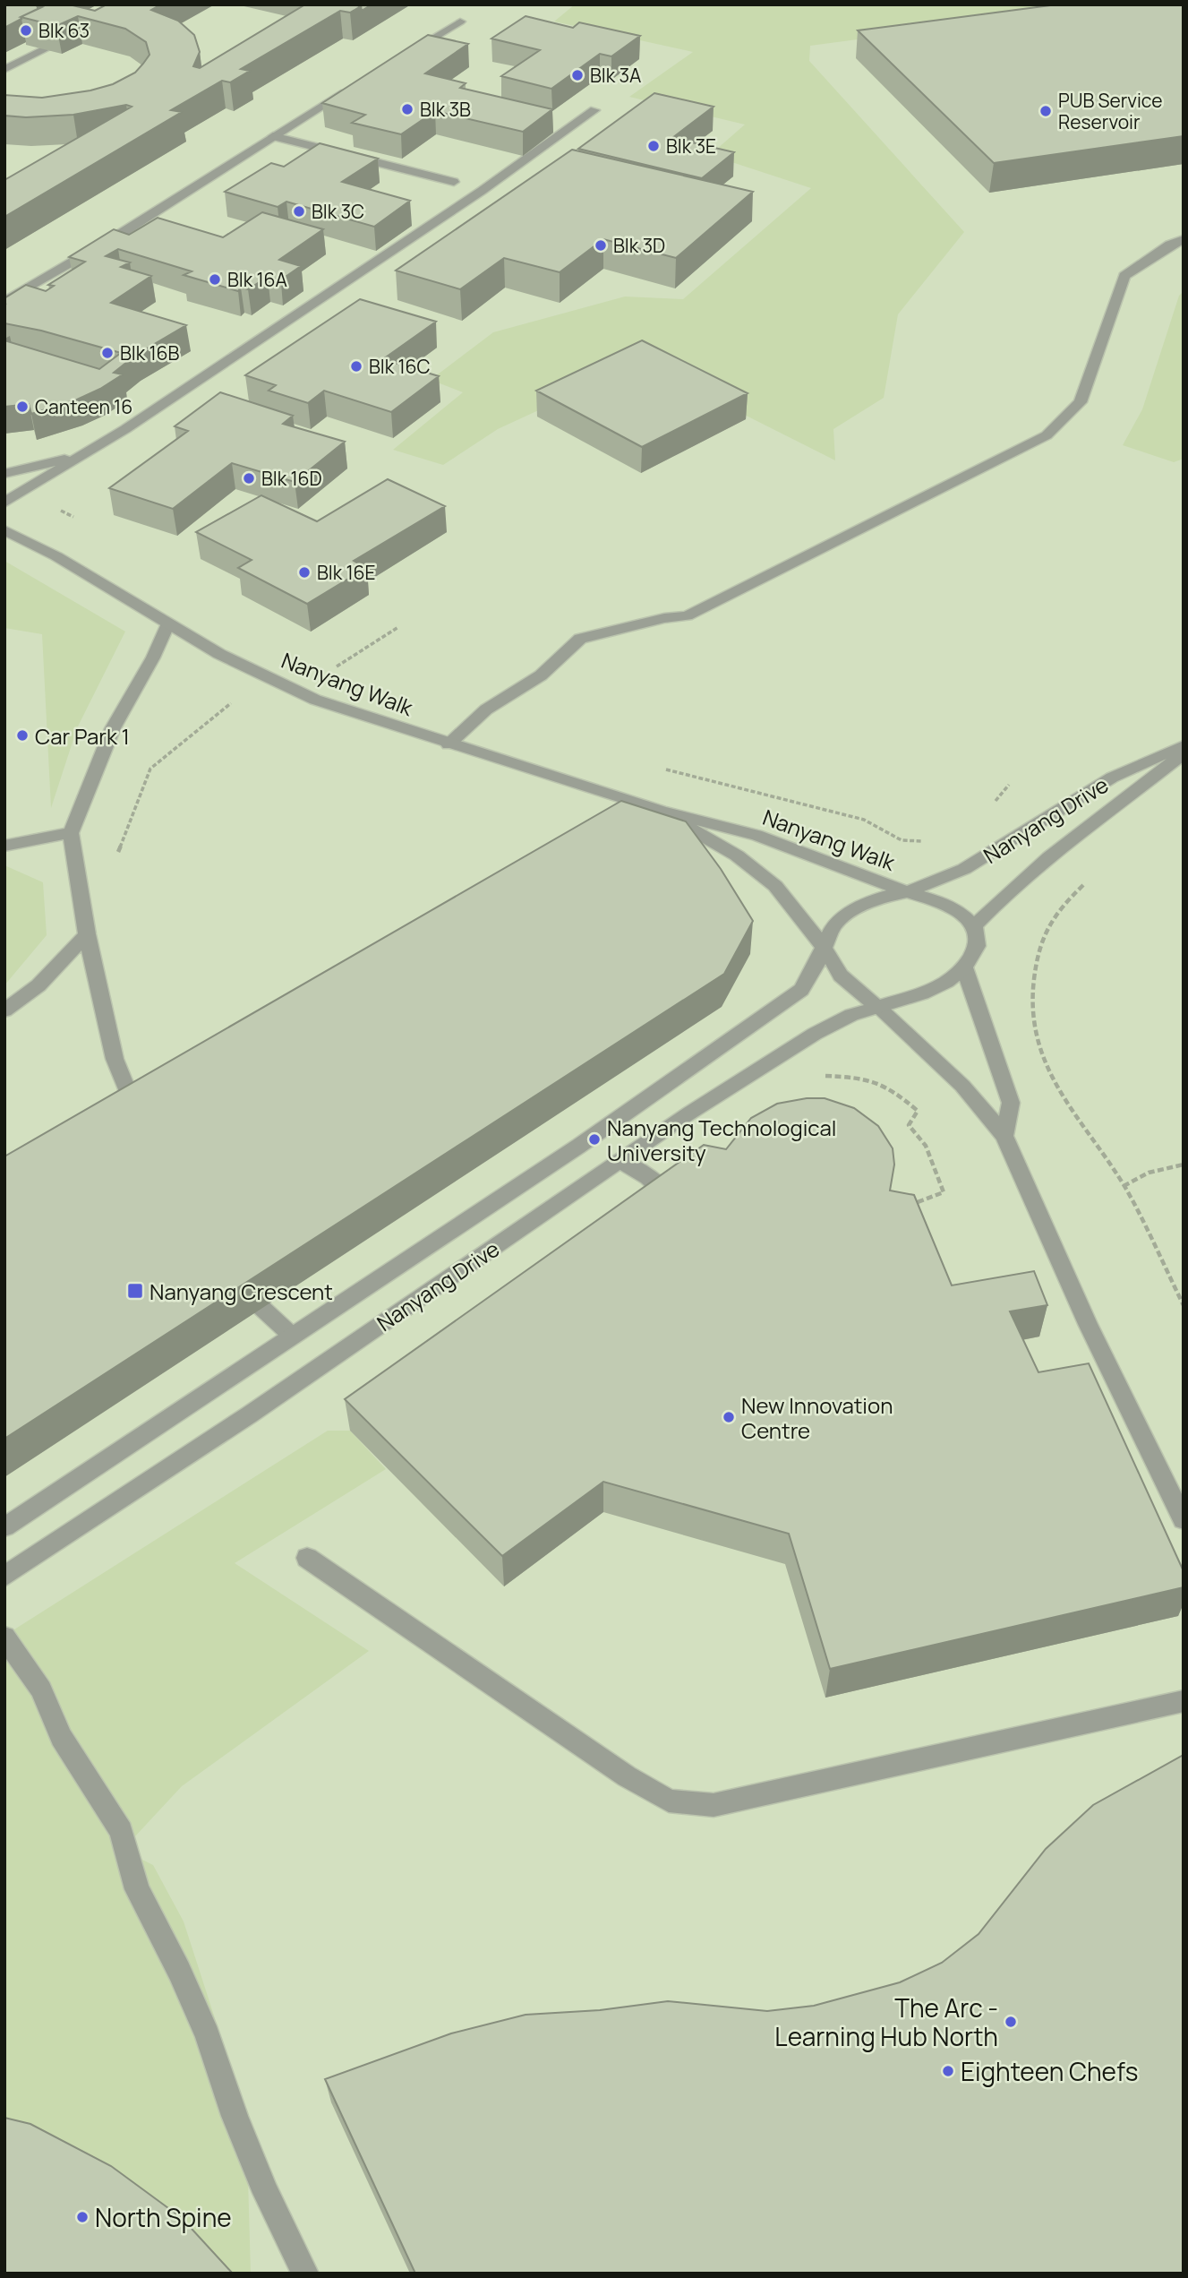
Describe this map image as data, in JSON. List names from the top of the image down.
{
  "streets": {
    "street": ["Nanyang Walk", "Nanyang Drive"]
  },
  "crossings": [
    ["Nanyang Walk", "Nanyang Drive"]
  ],
  "places": {
    "other": [
      "Blk 63",
      "Blk 3A",
      "Blk 3B",
      "PUB Service Reservoir",
      "Blk 3E",
      "Blk 3C",
      "Blk 3D",
      "Blk 16A",
      "Blk 16B",
      "Blk 16C",
      "Canteen 16",
      "Blk 16D",
      "Blk 16E",
      "Car Park 1",
      "Nanyang Technological University",
      "New Innovation Centre",
      "The Arc - Learning Hub North",
      "Eighteen Chefs",
      "North Spine"
    ],
    "transit": ["Nanyang Crescent"]
  }
}
